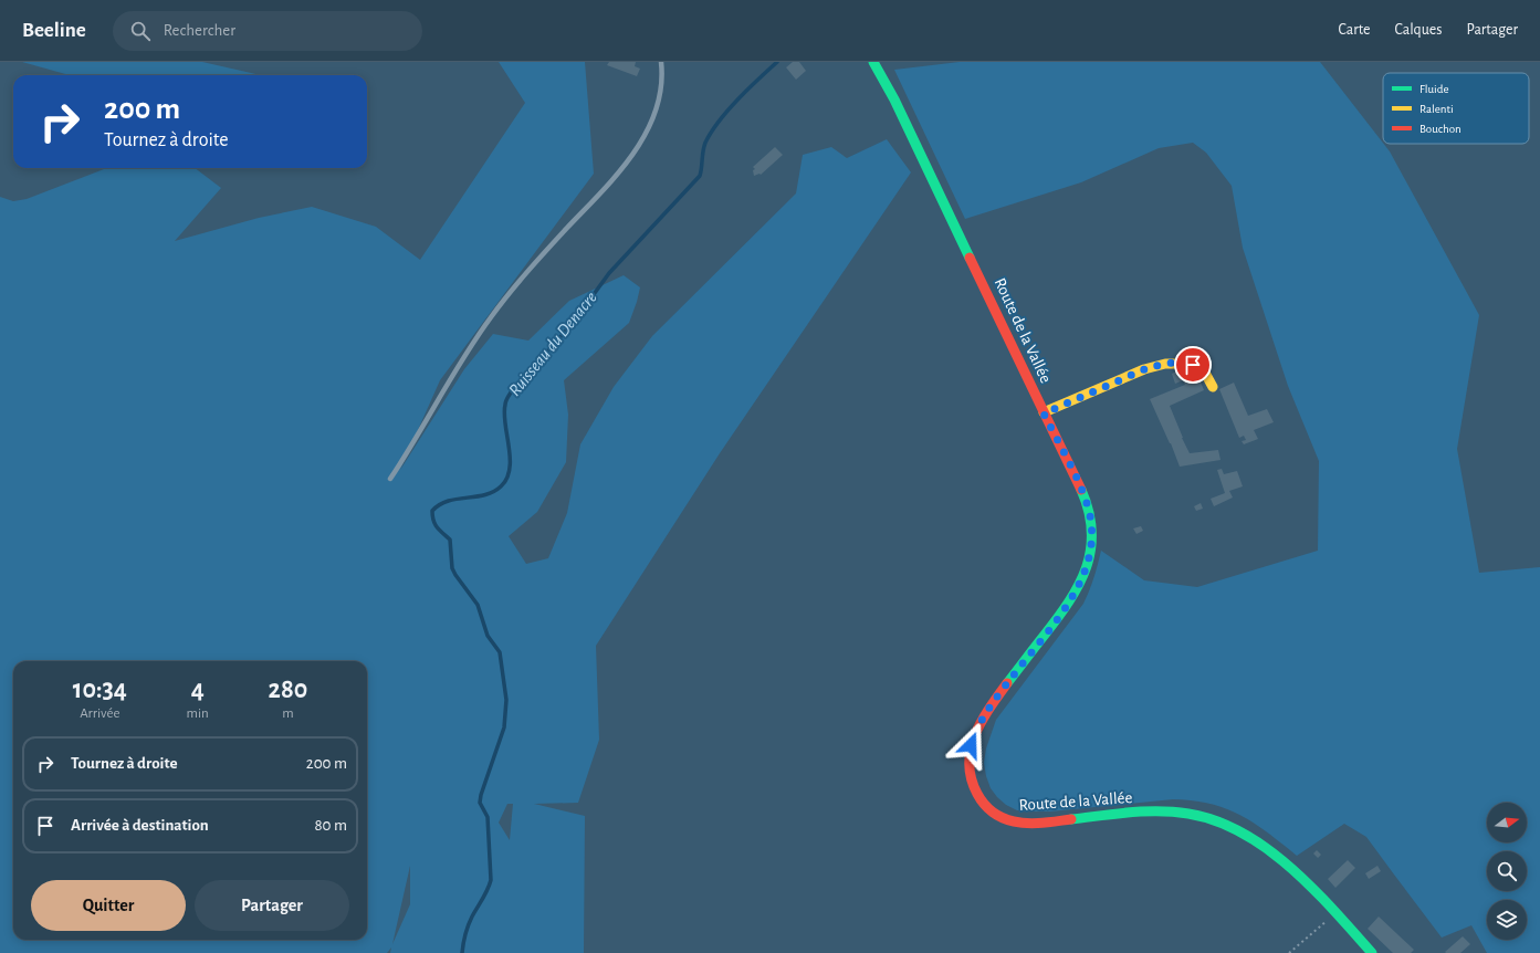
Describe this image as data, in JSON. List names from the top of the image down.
{
  "streets": {
    "street": ["Route de la Vallée"]
  },
  "water": ["Ruisseau du Denacre"],
  "legend": ["Fluide", "Ralenti", "Bouchon"],
  "north": "right",
  "page": {
    "header": "Beeline",
    "search": "Rechercher",
    "nav": ["Carte", "Calques", "Partager"],
    "turn": ["200 m", "Tournez à droite"],
    "eta": [
      "10:34",
      "Arrivée",
      "4",
      "min",
      "280",
      "m"
    ],
    "list": [
      {
        "name": "Tournez à droite",
        "value": "200 m"
      },
      {
        "name": "Arrivée à destination",
        "value": "80 m"
      }
    ],
    "buttons": ["Quitter", "Partager"]
  }
}
